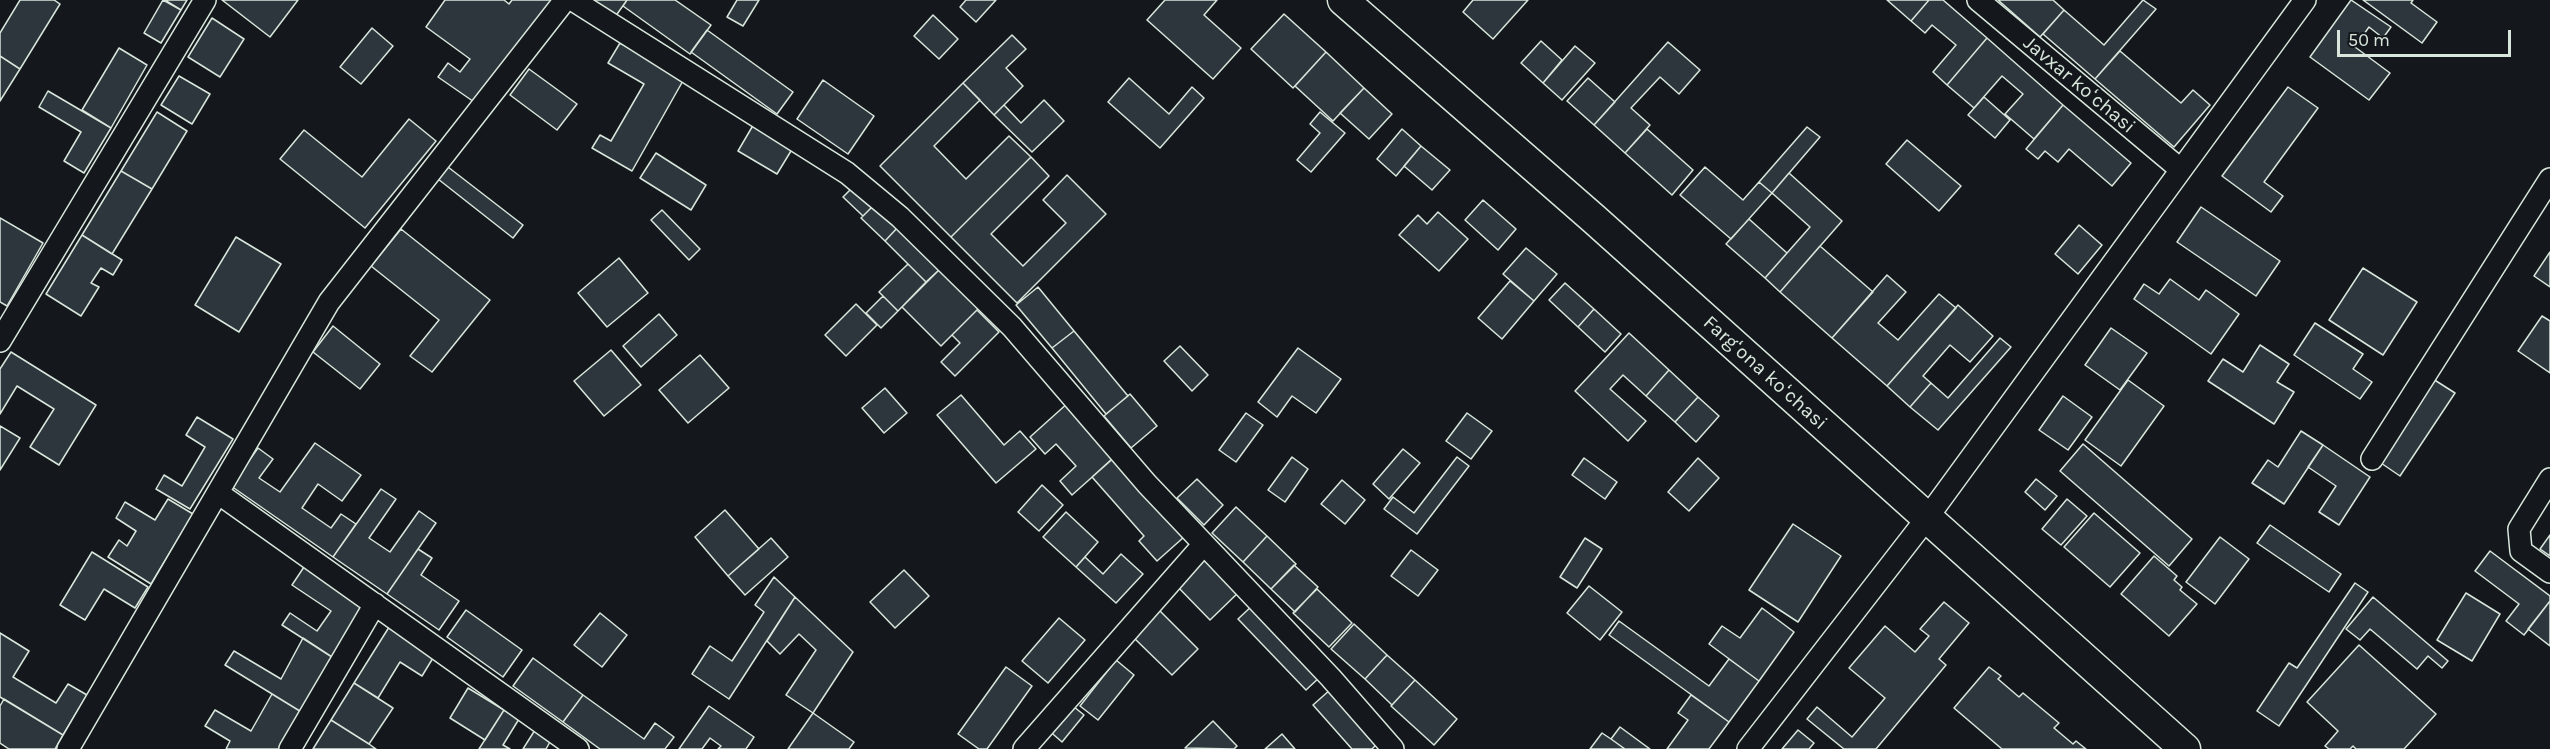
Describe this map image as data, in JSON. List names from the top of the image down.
{
  "streets": {
    "street": ["Javxar koʻchasi", "Fargʻona koʻchasi"]
  },
  "scale_bar": "50 m"
}
